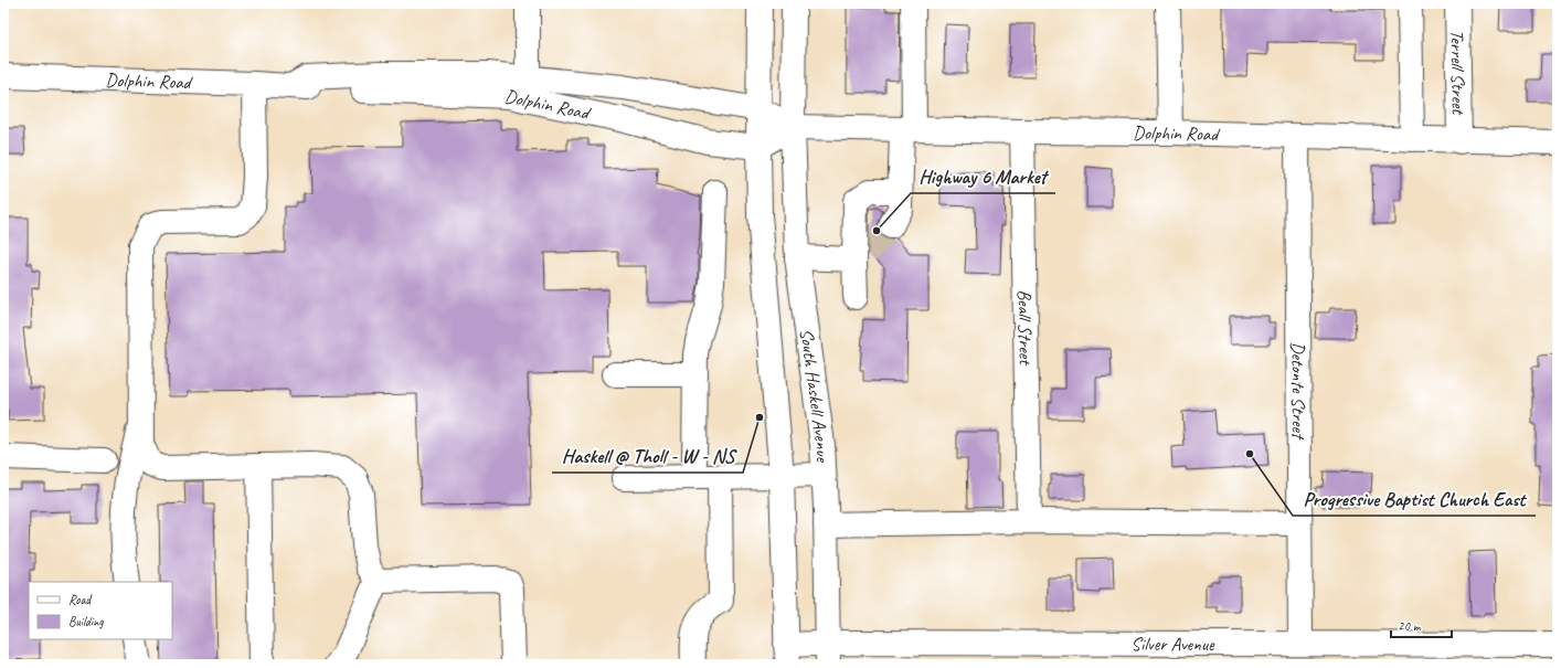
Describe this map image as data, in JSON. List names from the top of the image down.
{
  "streets": {
    "main road": [
      "Terrell Street",
      "Dolphin Road",
      "Beall Street",
      "Detonte Street",
      "South Haskell Avenue",
      "Silver Avenue"
    ]
  },
  "crossings": [
    ["Terrell Street", "Dolphin Road"],
    ["Dolphin Road", "Beall Street"],
    ["Dolphin Road", "Detonte Street"],
    ["Dolphin Road", "South Haskell Avenue"],
    ["Detonte Street", "Silver Avenue"],
    ["South Haskell Avenue", "Silver Avenue"]
  ],
  "places": ["Highway 6 Market", "Haskell @ Tholl - W - NS", "Progressive Baptist Church East"],
  "legend": ["Road", "Building"],
  "scale_bar": "20 m"
}
